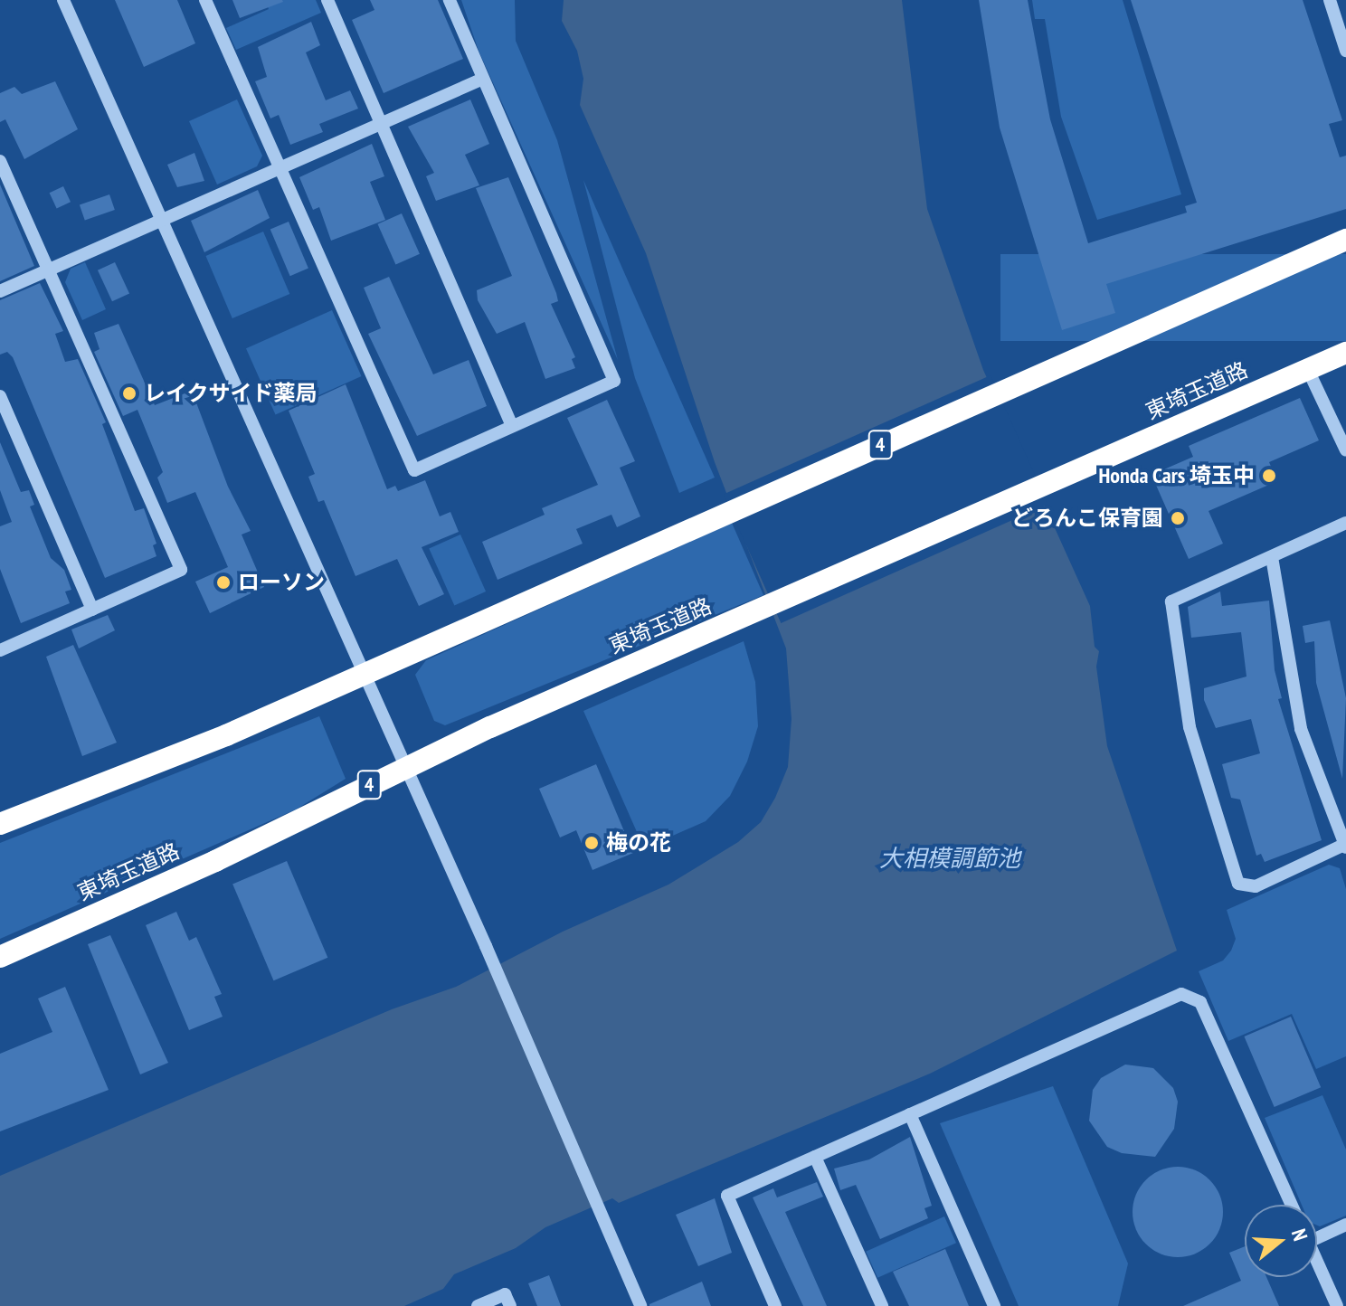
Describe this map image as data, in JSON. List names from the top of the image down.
{
  "streets": {
    "highway": ["東埼玉道路", "4"]
  },
  "water": ["大相模調節池"],
  "places": [
    "レイクサイド薬局",
    "Honda Cars 埼玉中",
    "どろんこ保育園",
    "ローソン",
    "梅の花"
  ],
  "north": "right"
}
